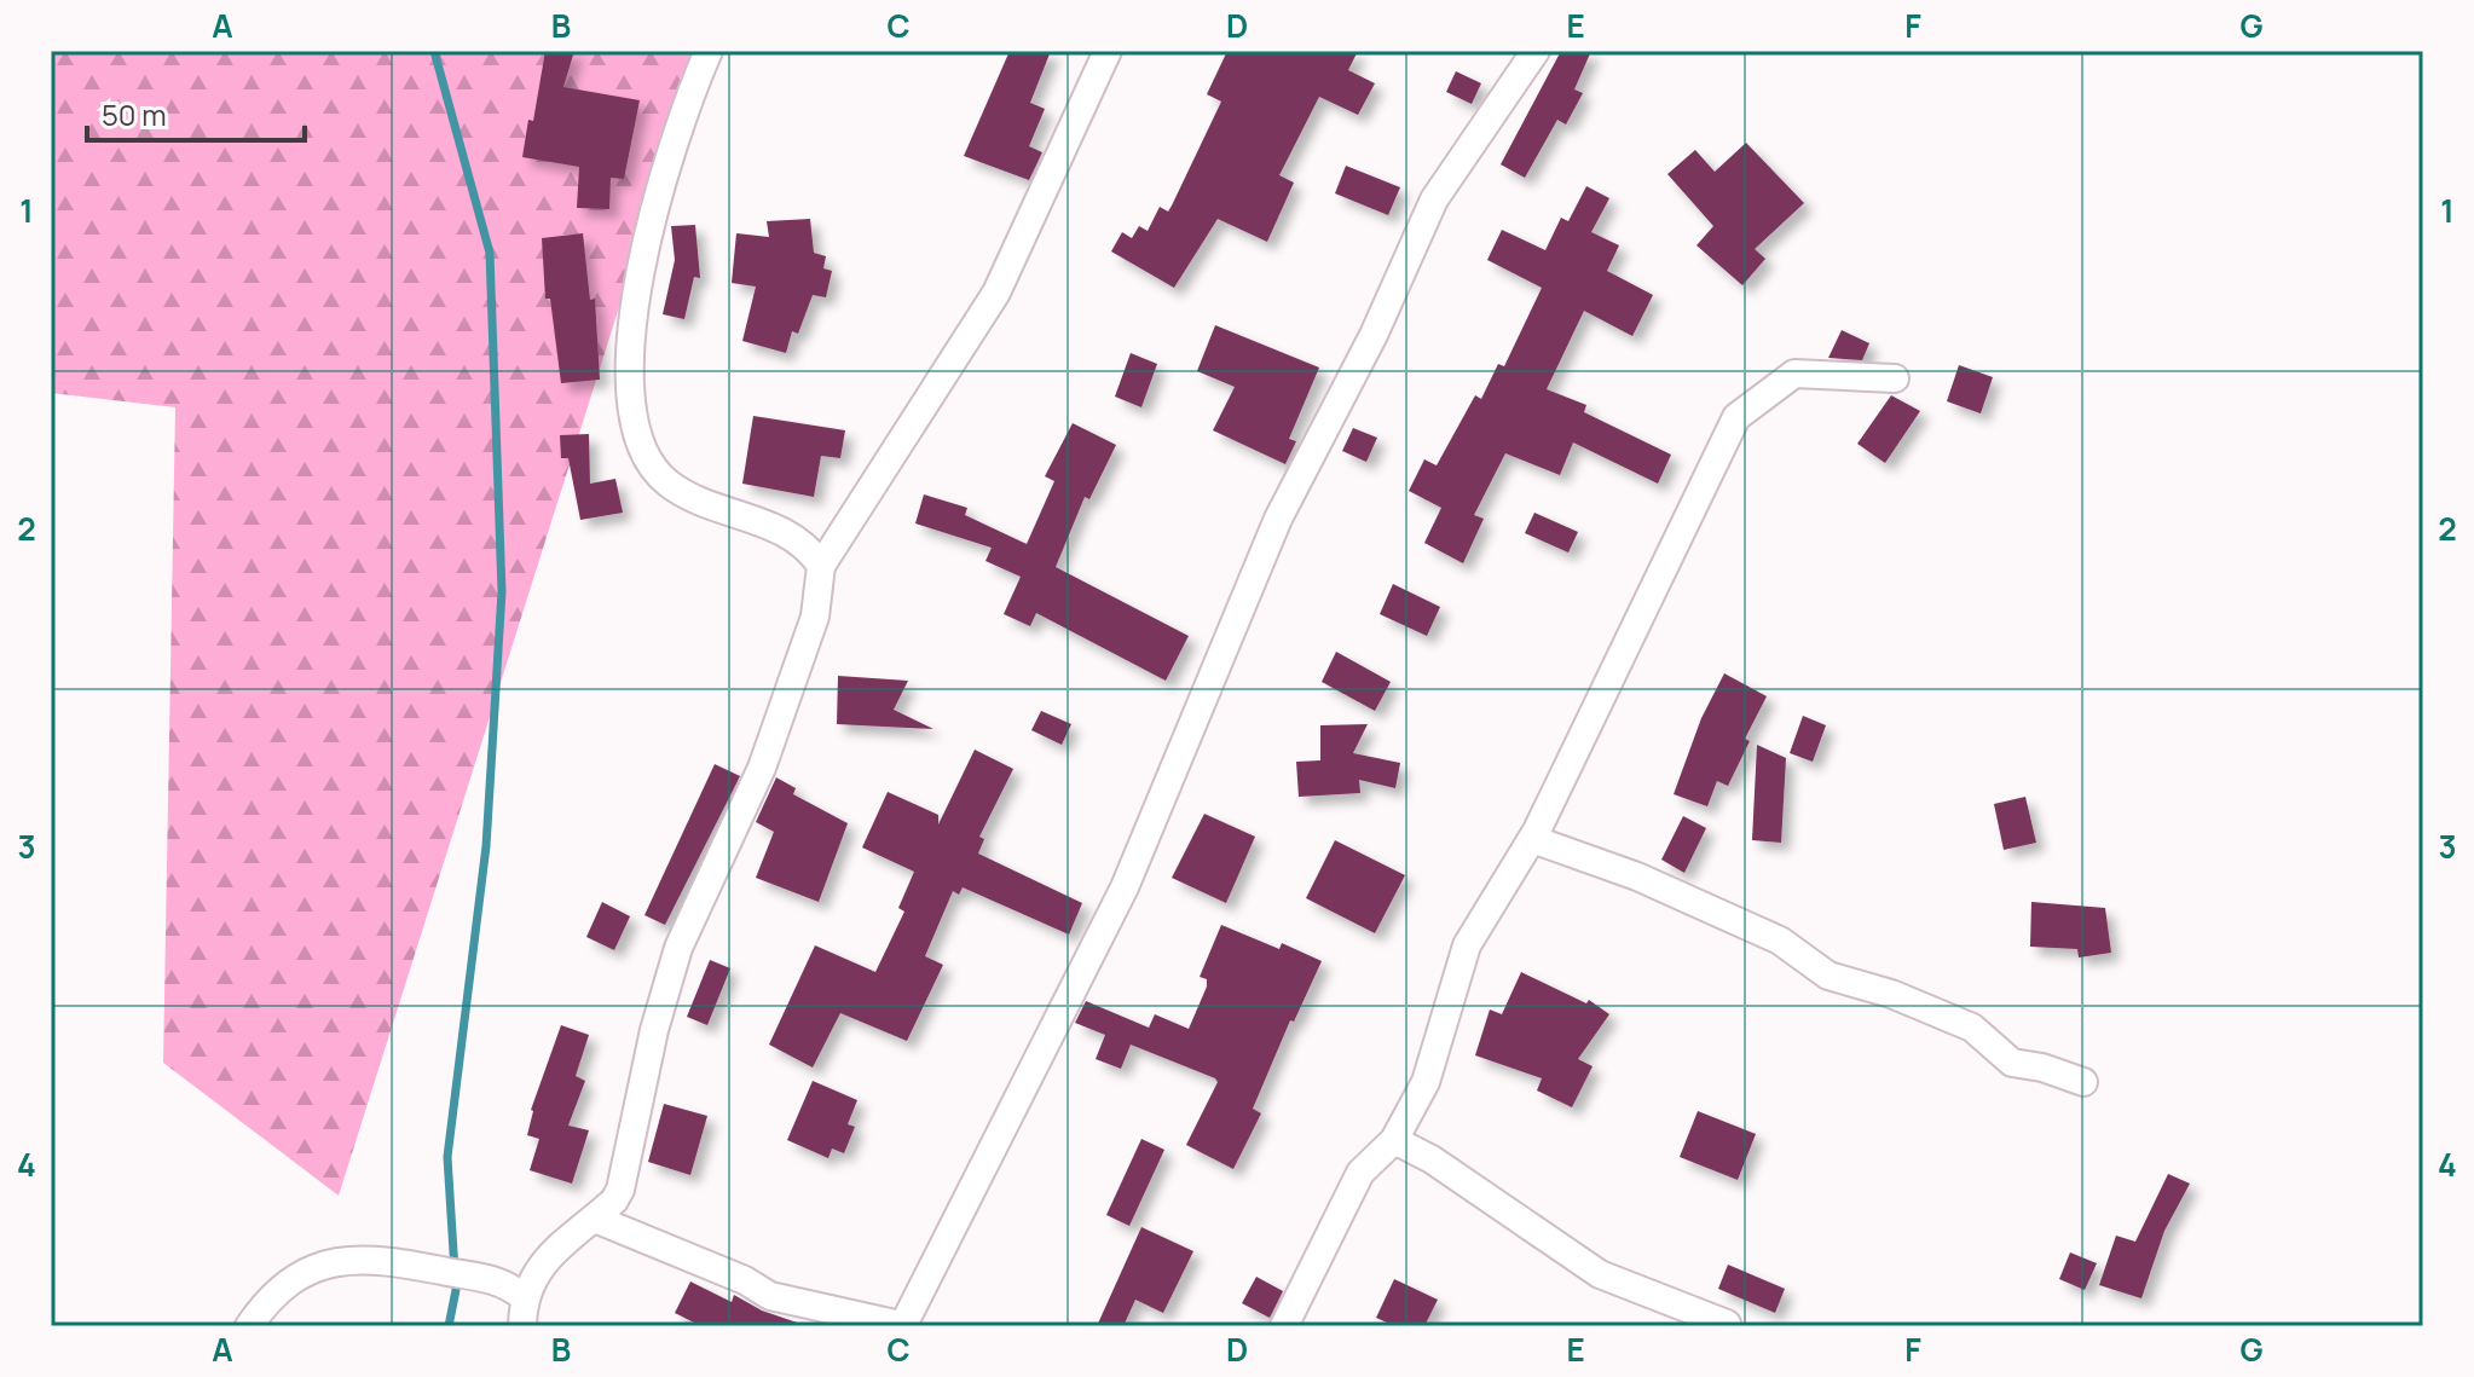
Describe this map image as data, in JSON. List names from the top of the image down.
{
  "scale_bar": "50 m",
  "grid": {
    "columns": [
      "A",
      "B",
      "C",
      "D",
      "E",
      "F",
      "G"
    ],
    "rows": [
      "1",
      "2",
      "3",
      "4"
    ]
  }
}
